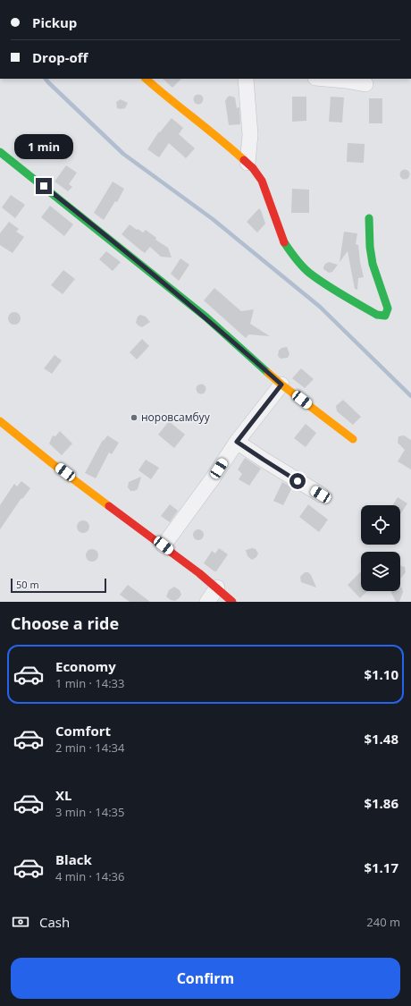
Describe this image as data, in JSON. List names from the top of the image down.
{
  "places": ["норовсамбуу"],
  "scale_bar": "50 m",
  "page": {
    "banner": ["Pickup", "Drop-off"],
    "bubble": "1 min",
    "scale": "50 m",
    "heading": "Choose a ride",
    "list": [
      {
        "name": "Economy",
        "note": "1 min · 14:33",
        "value": "$1.10"
      },
      {
        "name": "Comfort",
        "note": "2 min · 14:34",
        "value": "$1.48"
      },
      {
        "name": "XL",
        "note": "3 min · 14:35",
        "value": "$1.86"
      },
      {
        "name": "Black",
        "note": "4 min · 14:36",
        "value": "$1.17"
      }
    ],
    "pay": ["Cash", "240 m"],
    "buttons": "Confirm"
  }
}
